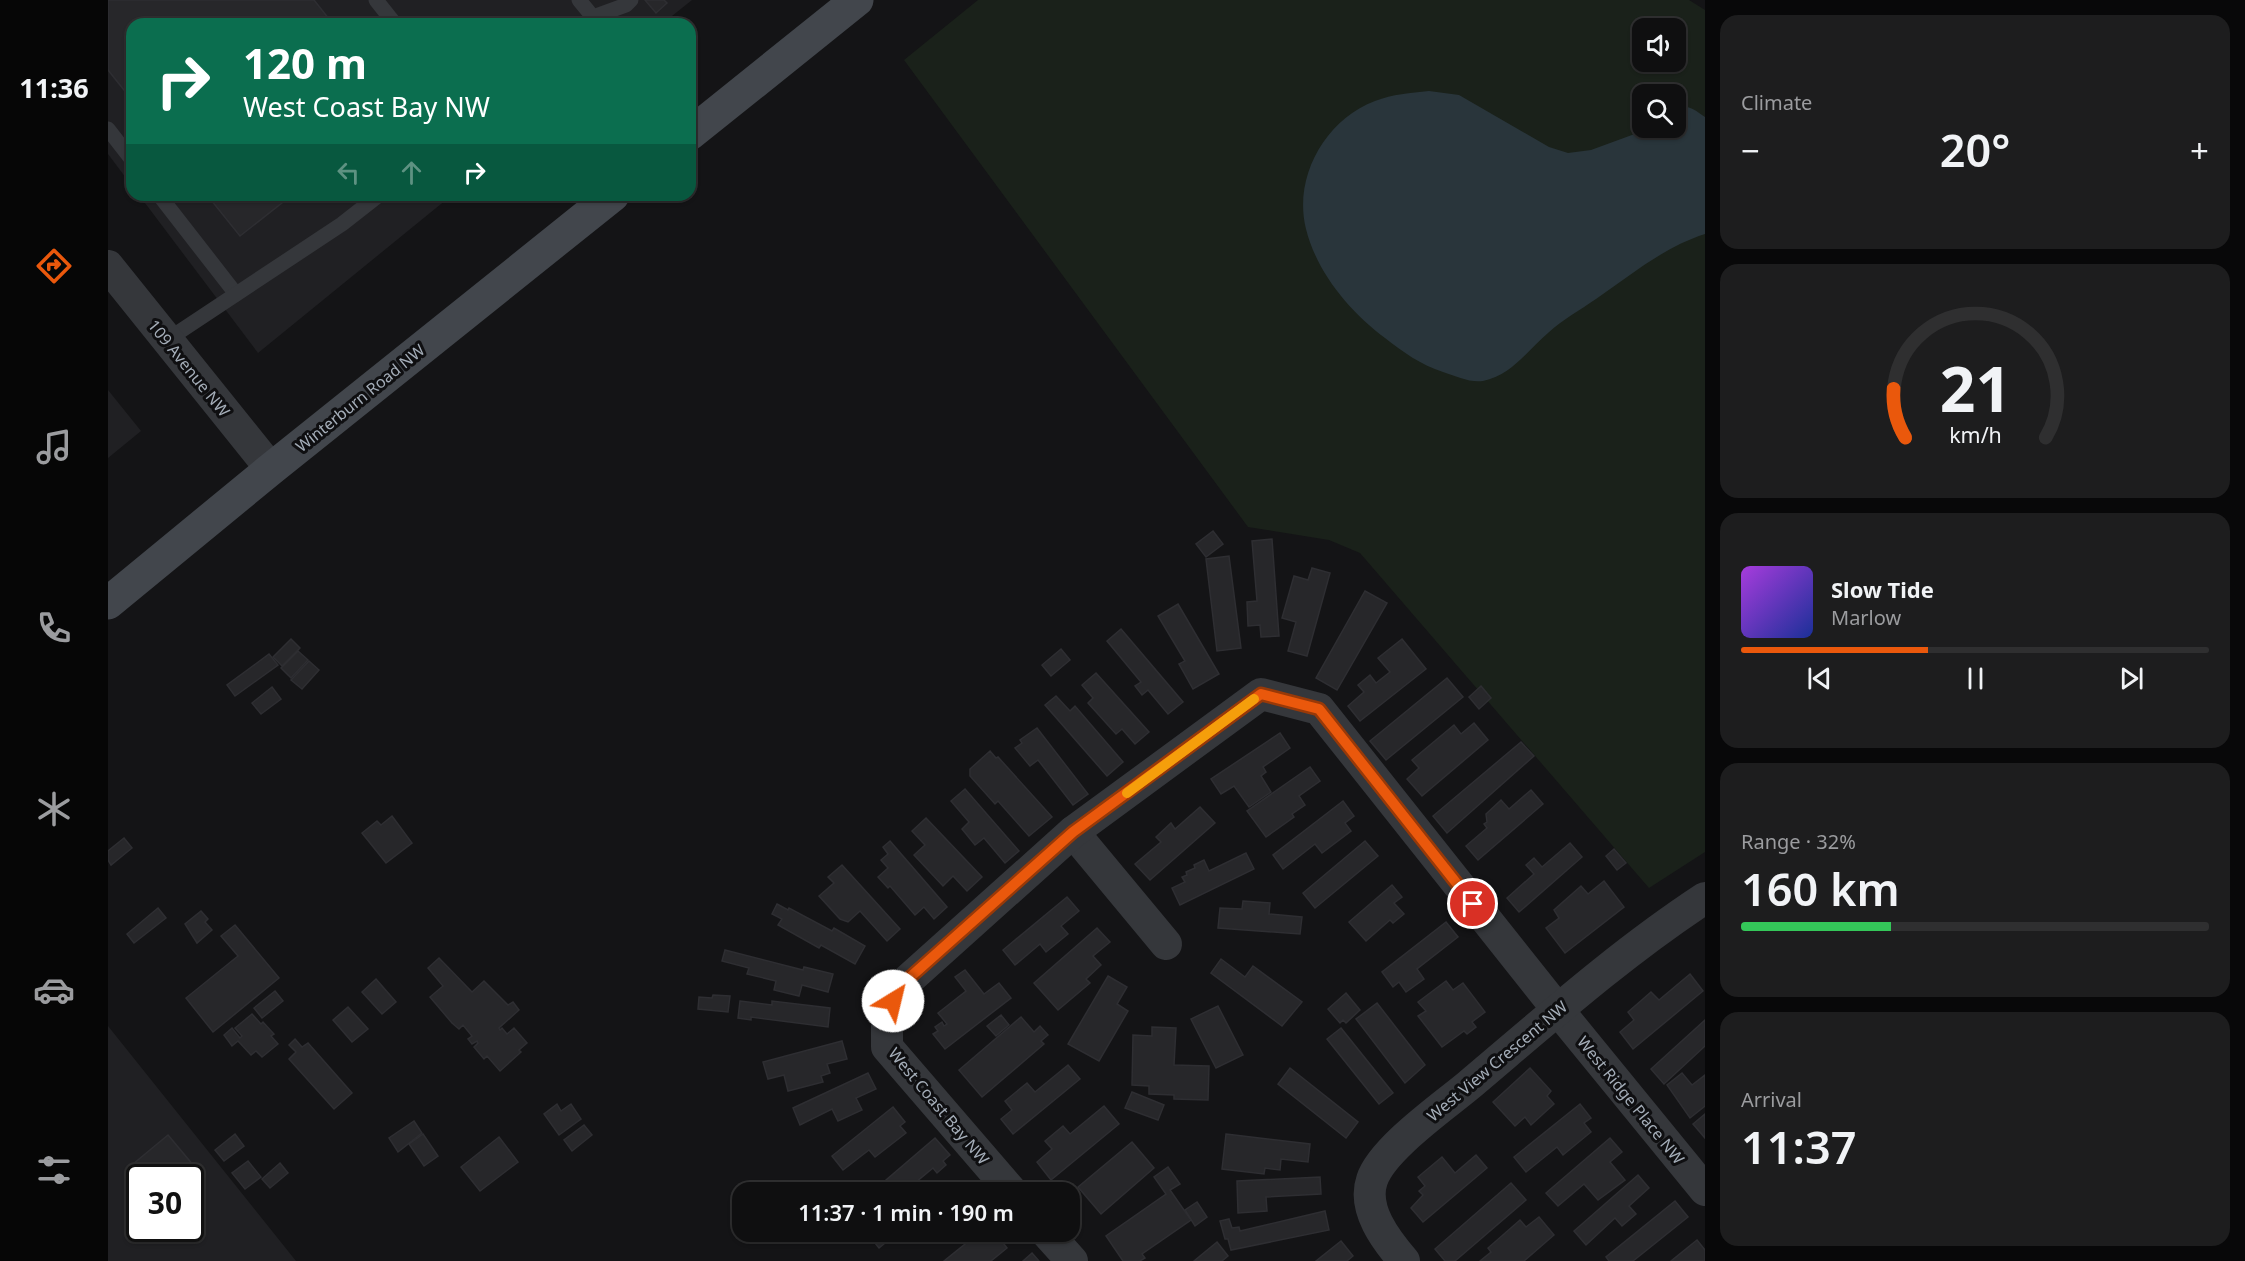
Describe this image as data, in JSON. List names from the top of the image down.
{
  "streets": {
    "main road": ["Winterburn Road NW"],
    "street": [
      "109 Avenue NW",
      "West View Crescent NW",
      "West Ridge Place NW",
      "West Coast Bay NW"
    ]
  },
  "crossings": [
    ["109 Avenue NW", "Winterburn Road NW"],
    ["West View Crescent NW", "West Ridge Place NW"],
    ["West View Crescent NW", "West Coast Bay NW"],
    ["West Ridge Place NW", "West Coast Bay NW"]
  ],
  "page": {
    "tabs": "11:36",
    "tile": [
      "Climate",
      ["Range · 32%", "160 km"],
      ["Arrival", "11:37"]
    ],
    "turn": ["120 m", "West Coast Bay NW"],
    "heat": ["−", "20°", "+"],
    "song": ["Slow Tide", "Marlow"],
    "limit": "30",
    "trip": "11:37 · 1 min · 190 m",
    "gauge": ["21", "km/h"]
  }
}
